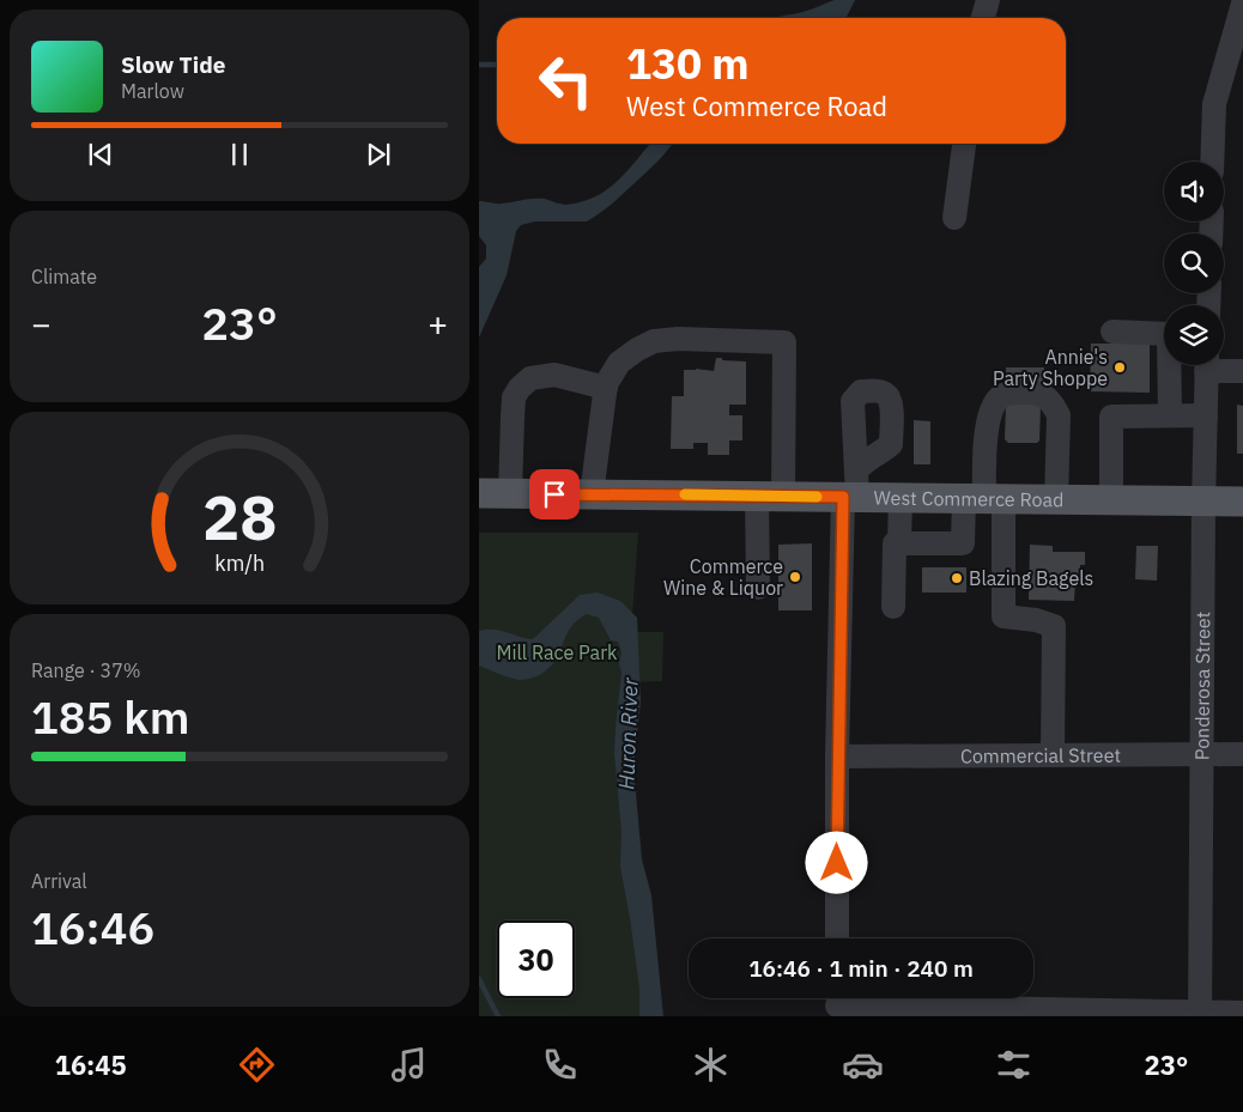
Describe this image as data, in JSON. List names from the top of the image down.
{
  "streets": {
    "main road": ["West Commerce Road"],
    "street": ["Ponderosa Street", "Commercial Street"]
  },
  "crossings": [
    ["West Commerce Road", "Ponderosa Street"],
    ["Ponderosa Street", "Commercial Street"]
  ],
  "water": ["Huron River"],
  "parks": ["Mill Race Park"],
  "places": ["Annie's Party Shoppe", "Commerce Wine & Liquor", "Blazing Bagels"],
  "page": {
    "turn": ["130 m", "West Commerce Road"],
    "song": ["Slow Tide", "Marlow"],
    "tile": [
      "Climate",
      ["Range · 37%", "185 km"],
      ["Arrival", "16:46"]
    ],
    "heat": ["−", "23°", "+"],
    "limit": "30",
    "trip": "16:46 · 1 min · 240 m",
    "tabs": ["16:45", "23°"],
    "gauge": ["28", "km/h"]
  }
}
